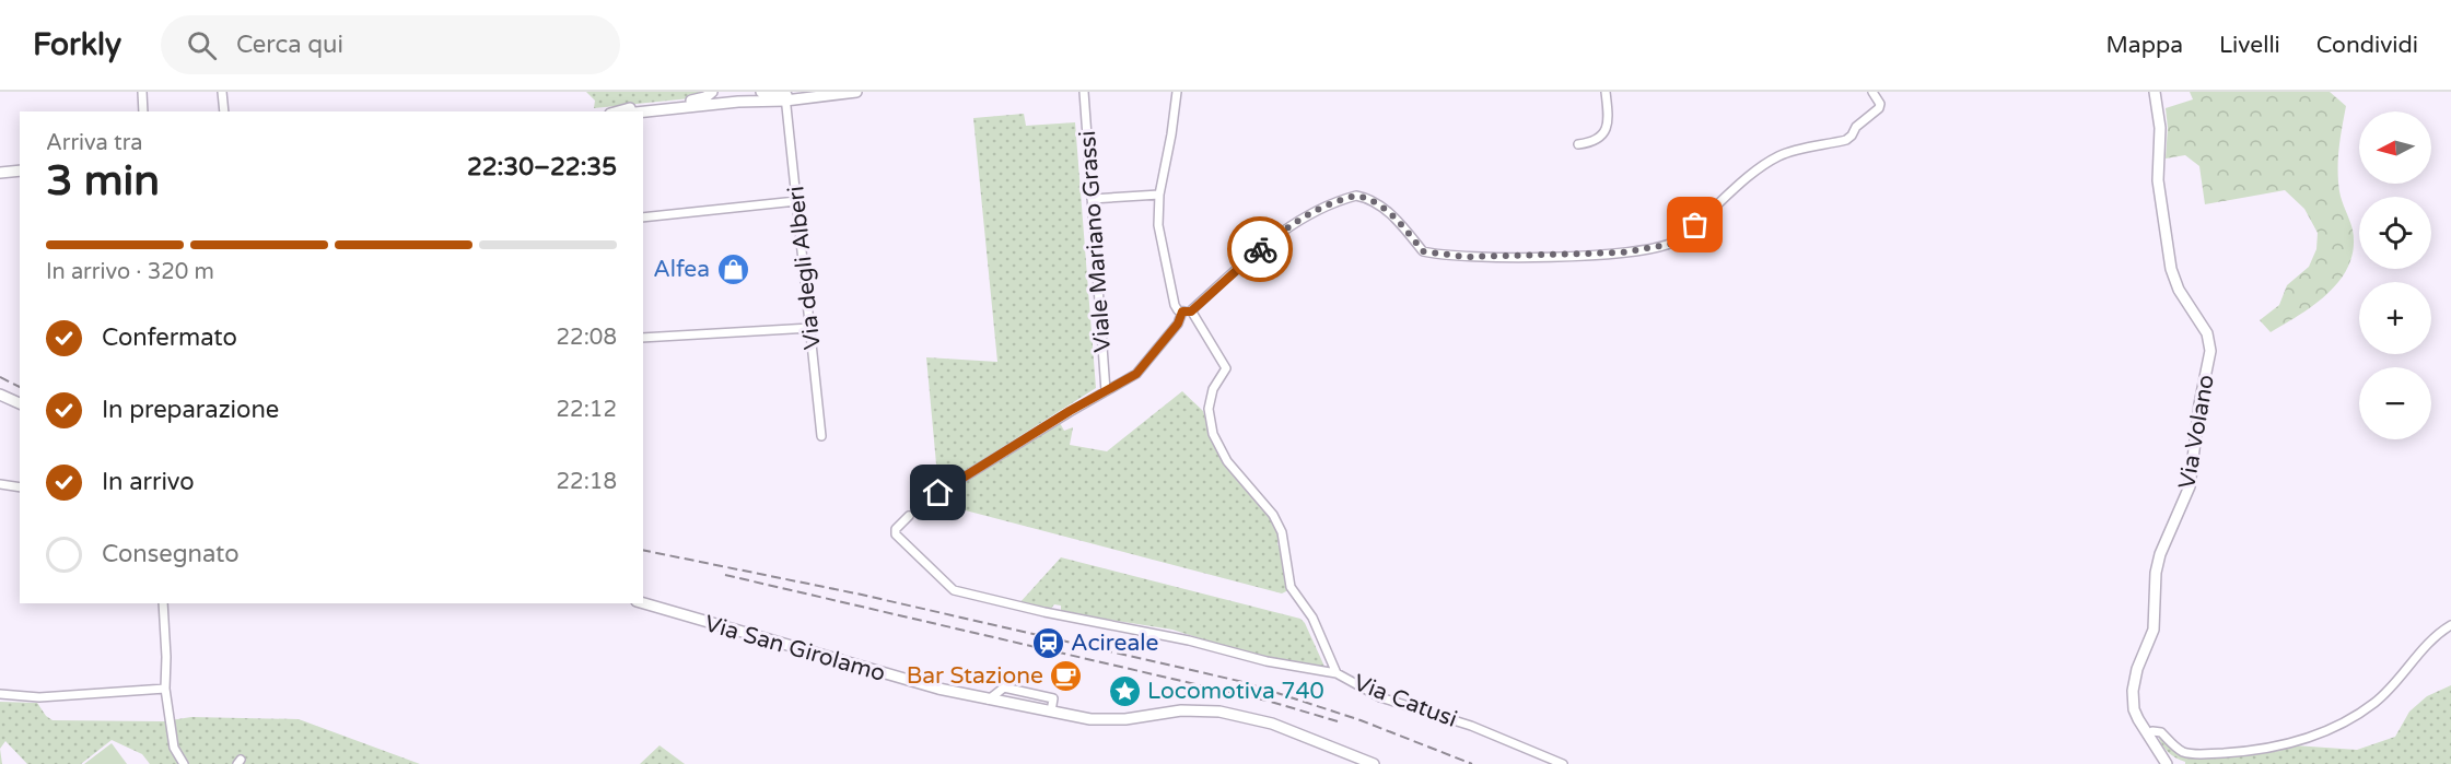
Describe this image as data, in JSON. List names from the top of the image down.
{
  "streets": {
    "street": [
      "Viale Mariano Grassi",
      "Via degli Alberi",
      "Via Volano",
      "Via San Girolamo",
      "Via Catusi"
    ]
  },
  "places": {
    "shop": ["Alfea"],
    "station": ["Acireale"],
    "cafe": ["Bar Stazione"],
    "place": ["Locomotiva 740"]
  },
  "north": "left",
  "page": {
    "header": "Forkly",
    "search": "Cerca qui",
    "nav": ["Mappa", "Livelli", "Condividi"],
    "map_buttons": ["+", "−"],
    "heading": ["3 min", "Arriva tra", "22:30–22:35"],
    "bar": "In arrivo · 320 m",
    "list": [
      ["Confermato", "22:08"],
      ["In preparazione", "22:12"],
      ["In arrivo", "22:18"],
      "Consegnato"
    ]
  }
}
